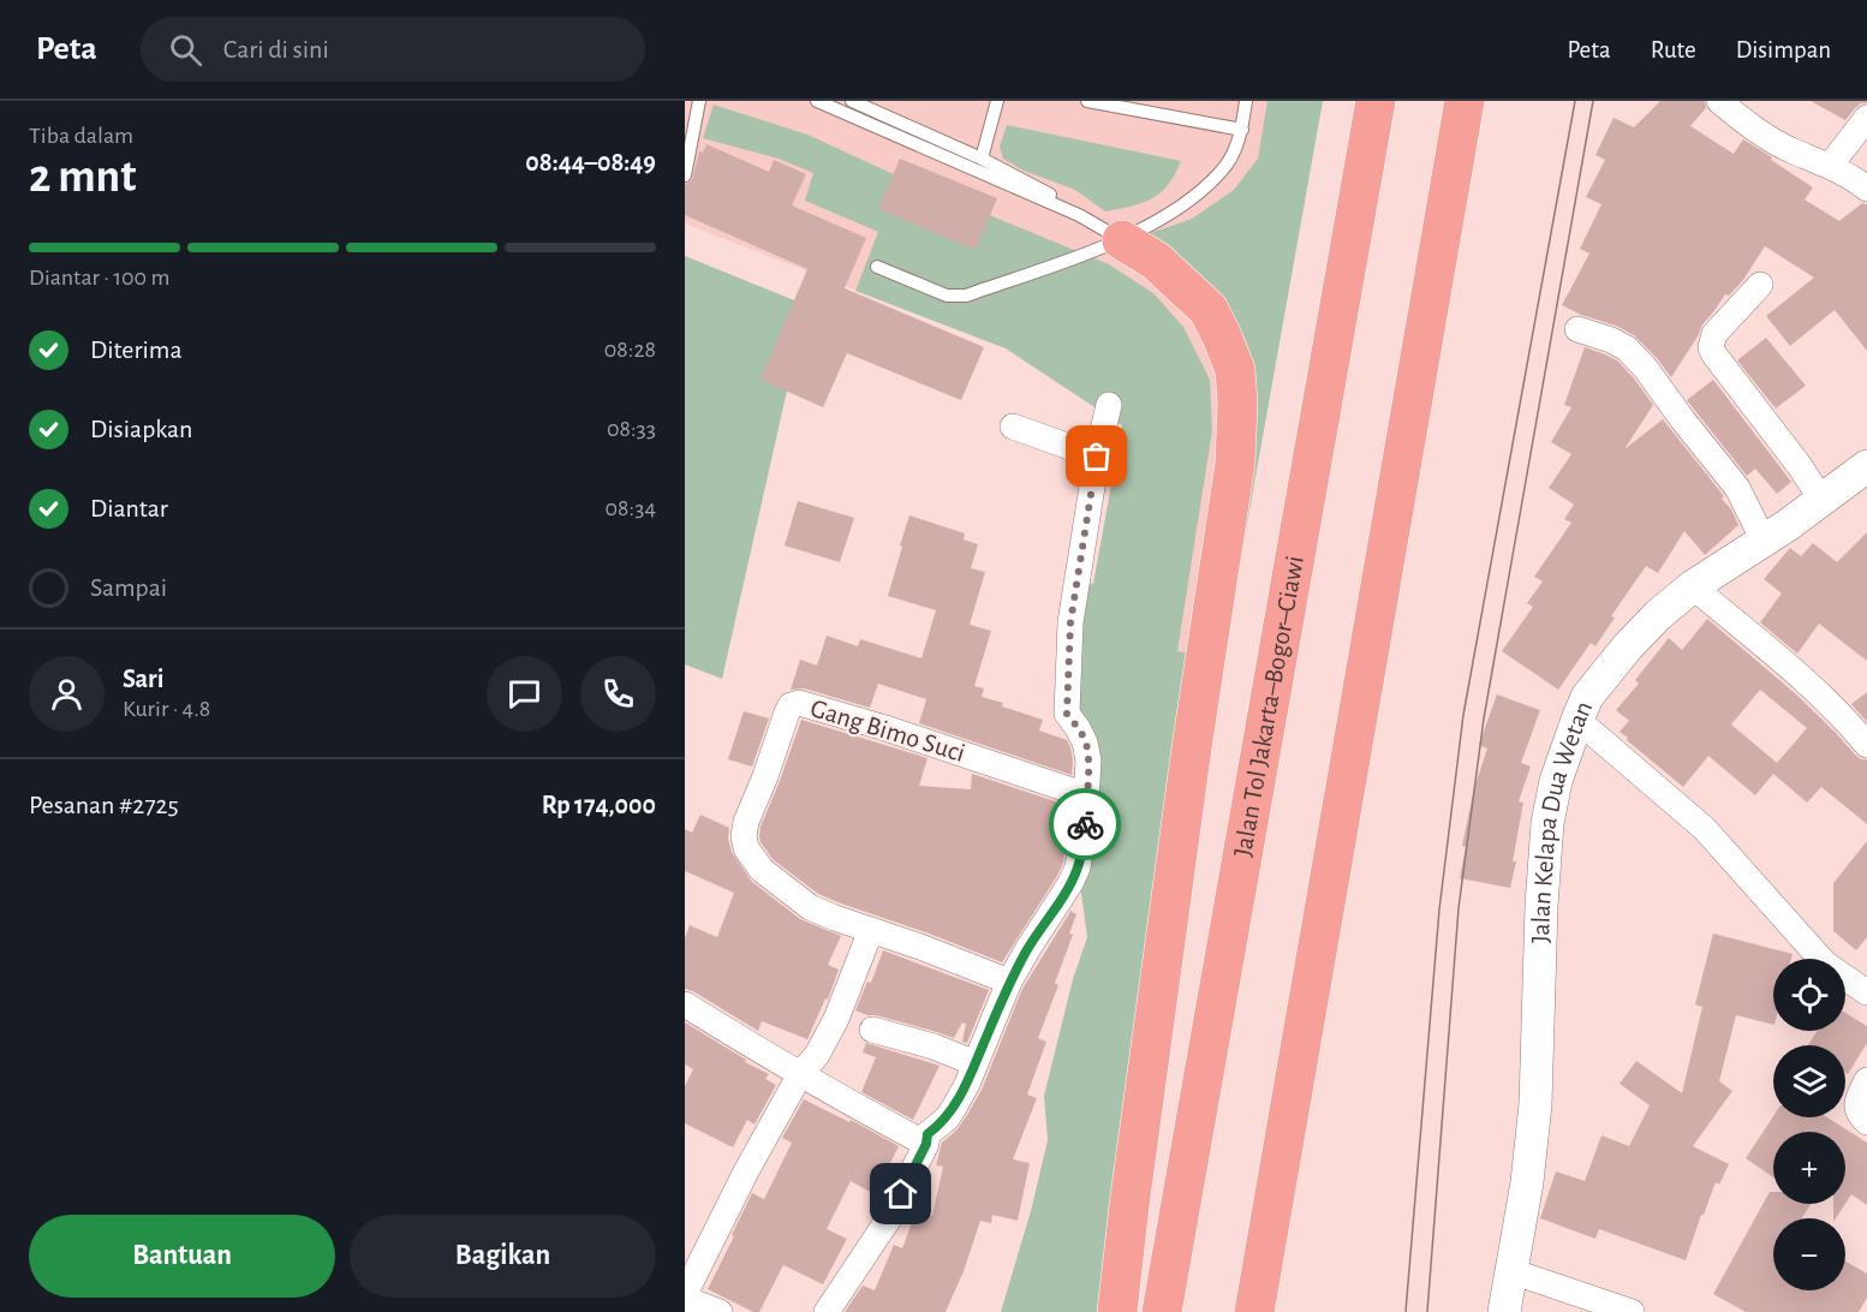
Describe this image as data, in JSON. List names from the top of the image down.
{
  "streets": {
    "highway": ["Jalan Tol Jakarta–Bogor–Ciawi"],
    "street": ["Gang Bimo Suci", "Jalan Kelapa Dua Wetan"]
  },
  "page": {
    "header": "Peta",
    "search": "Cari di sini",
    "nav": ["Peta", "Rute", "Disimpan"],
    "heading": ["2 mnt", "Tiba dalam", "08:44–08:49"],
    "panel": [
      "Sari",
      "Kurir · 4.8",
      "Pesanan #2725",
      "Rp 174,000"
    ],
    "bar": "Diantar · 100 m",
    "list": [
      ["Diterima", "08:28"],
      ["Disiapkan", "08:33"],
      ["Diantar", "08:34"],
      "Sampai"
    ],
    "map_buttons": ["+", "−"],
    "buttons": ["Bantuan", "Bagikan"]
  }
}
